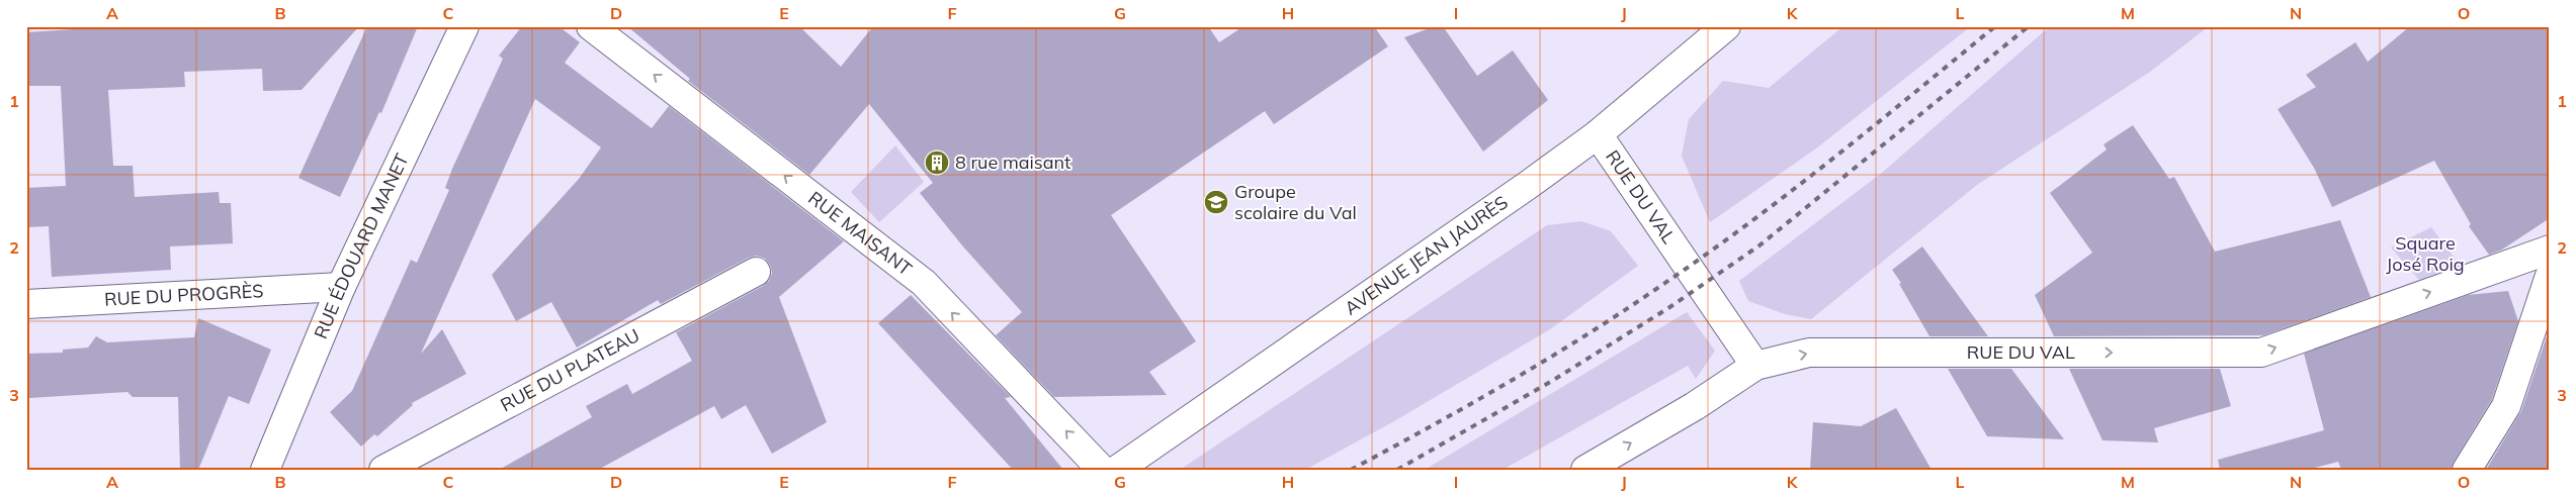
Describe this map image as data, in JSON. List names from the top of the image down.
{
  "streets": {
    "street": [
      "RUE DU VAL",
      "RUE MAISANT",
      "RUE ÉDOUARD MANET",
      "AVENUE JEAN JAURÈS",
      "RUE DU PROGRÈS",
      "RUE DU PLATEAU"
    ]
  },
  "crossings": [
    ["RUE DU VAL", "AVENUE JEAN JAURÈS"],
    ["RUE ÉDOUARD MANET", "RUE DU PROGRÈS"]
  ],
  "one_way": ["RUE DU VAL", "RUE MAISANT"],
  "parks": ["Square José Roig"],
  "places": {
    "building": ["8 rue maisant"],
    "school or university": ["Groupe scolaire du Val"]
  },
  "grid": {
    "columns": [
      "A",
      "B",
      "C",
      "D",
      "E",
      "F",
      "G",
      "H",
      "I",
      "J",
      "K",
      "L",
      "M",
      "N",
      "O"
    ],
    "rows": ["1", "2", "3"]
  }
}
